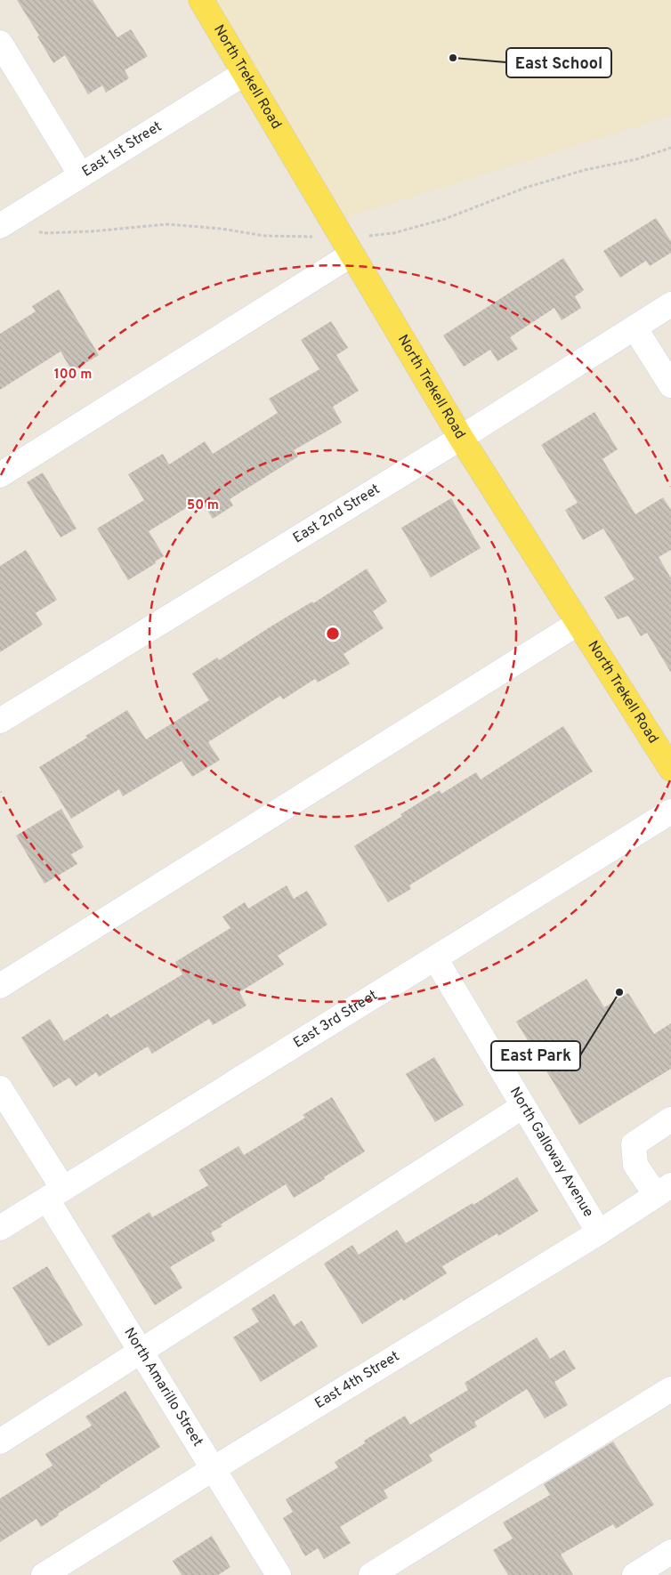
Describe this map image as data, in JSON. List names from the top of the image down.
{
  "streets": {
    "main road": ["North Trekell Road"],
    "street": [
      "East 1st Street",
      "East 2nd Street",
      "East 3rd Street",
      "North Galloway Avenue",
      "East 4th Street",
      "North Amarillo Street"
    ]
  },
  "crossings": [
    ["North Trekell Road", "East 1st Street"],
    ["North Trekell Road", "East 2nd Street"],
    ["East 3rd Street", "North Galloway Avenue"],
    ["East 3rd Street", "North Amarillo Street"],
    ["North Galloway Avenue", "East 4th Street"],
    ["East 4th Street", "North Amarillo Street"]
  ],
  "places": ["East School", "East Park"],
  "rings": ["100 m", "50 m"]
}
